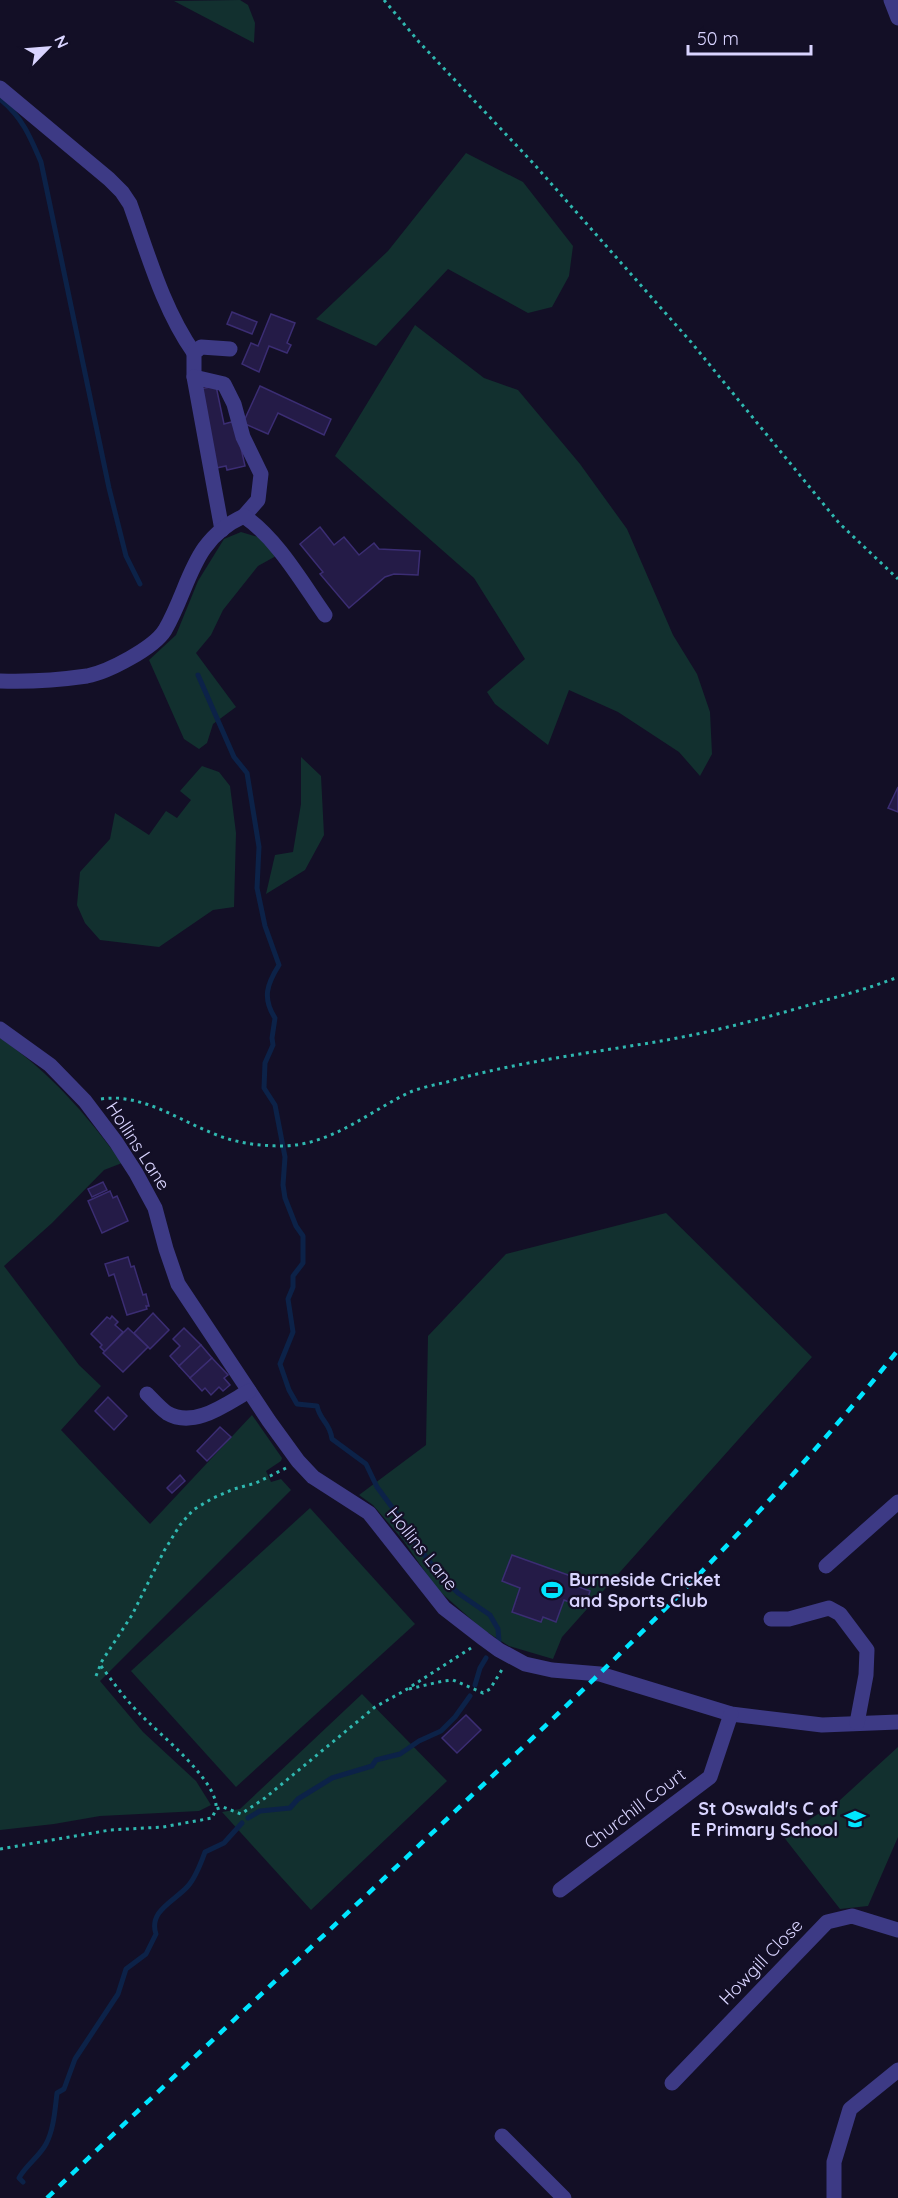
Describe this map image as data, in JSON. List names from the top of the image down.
{
  "streets": {
    "street": ["Hollins Lane", "Churchill Court", "Howgill Close"]
  },
  "crossings": [
    ["Hollins Lane", "Churchill Court"]
  ],
  "places": {
    "sports": ["Burneside Cricket and Sports Club"],
    "school or university": ["St Oswald's C of E Primary School"]
  },
  "scale_bar": "50 m",
  "north": "top right"
}
